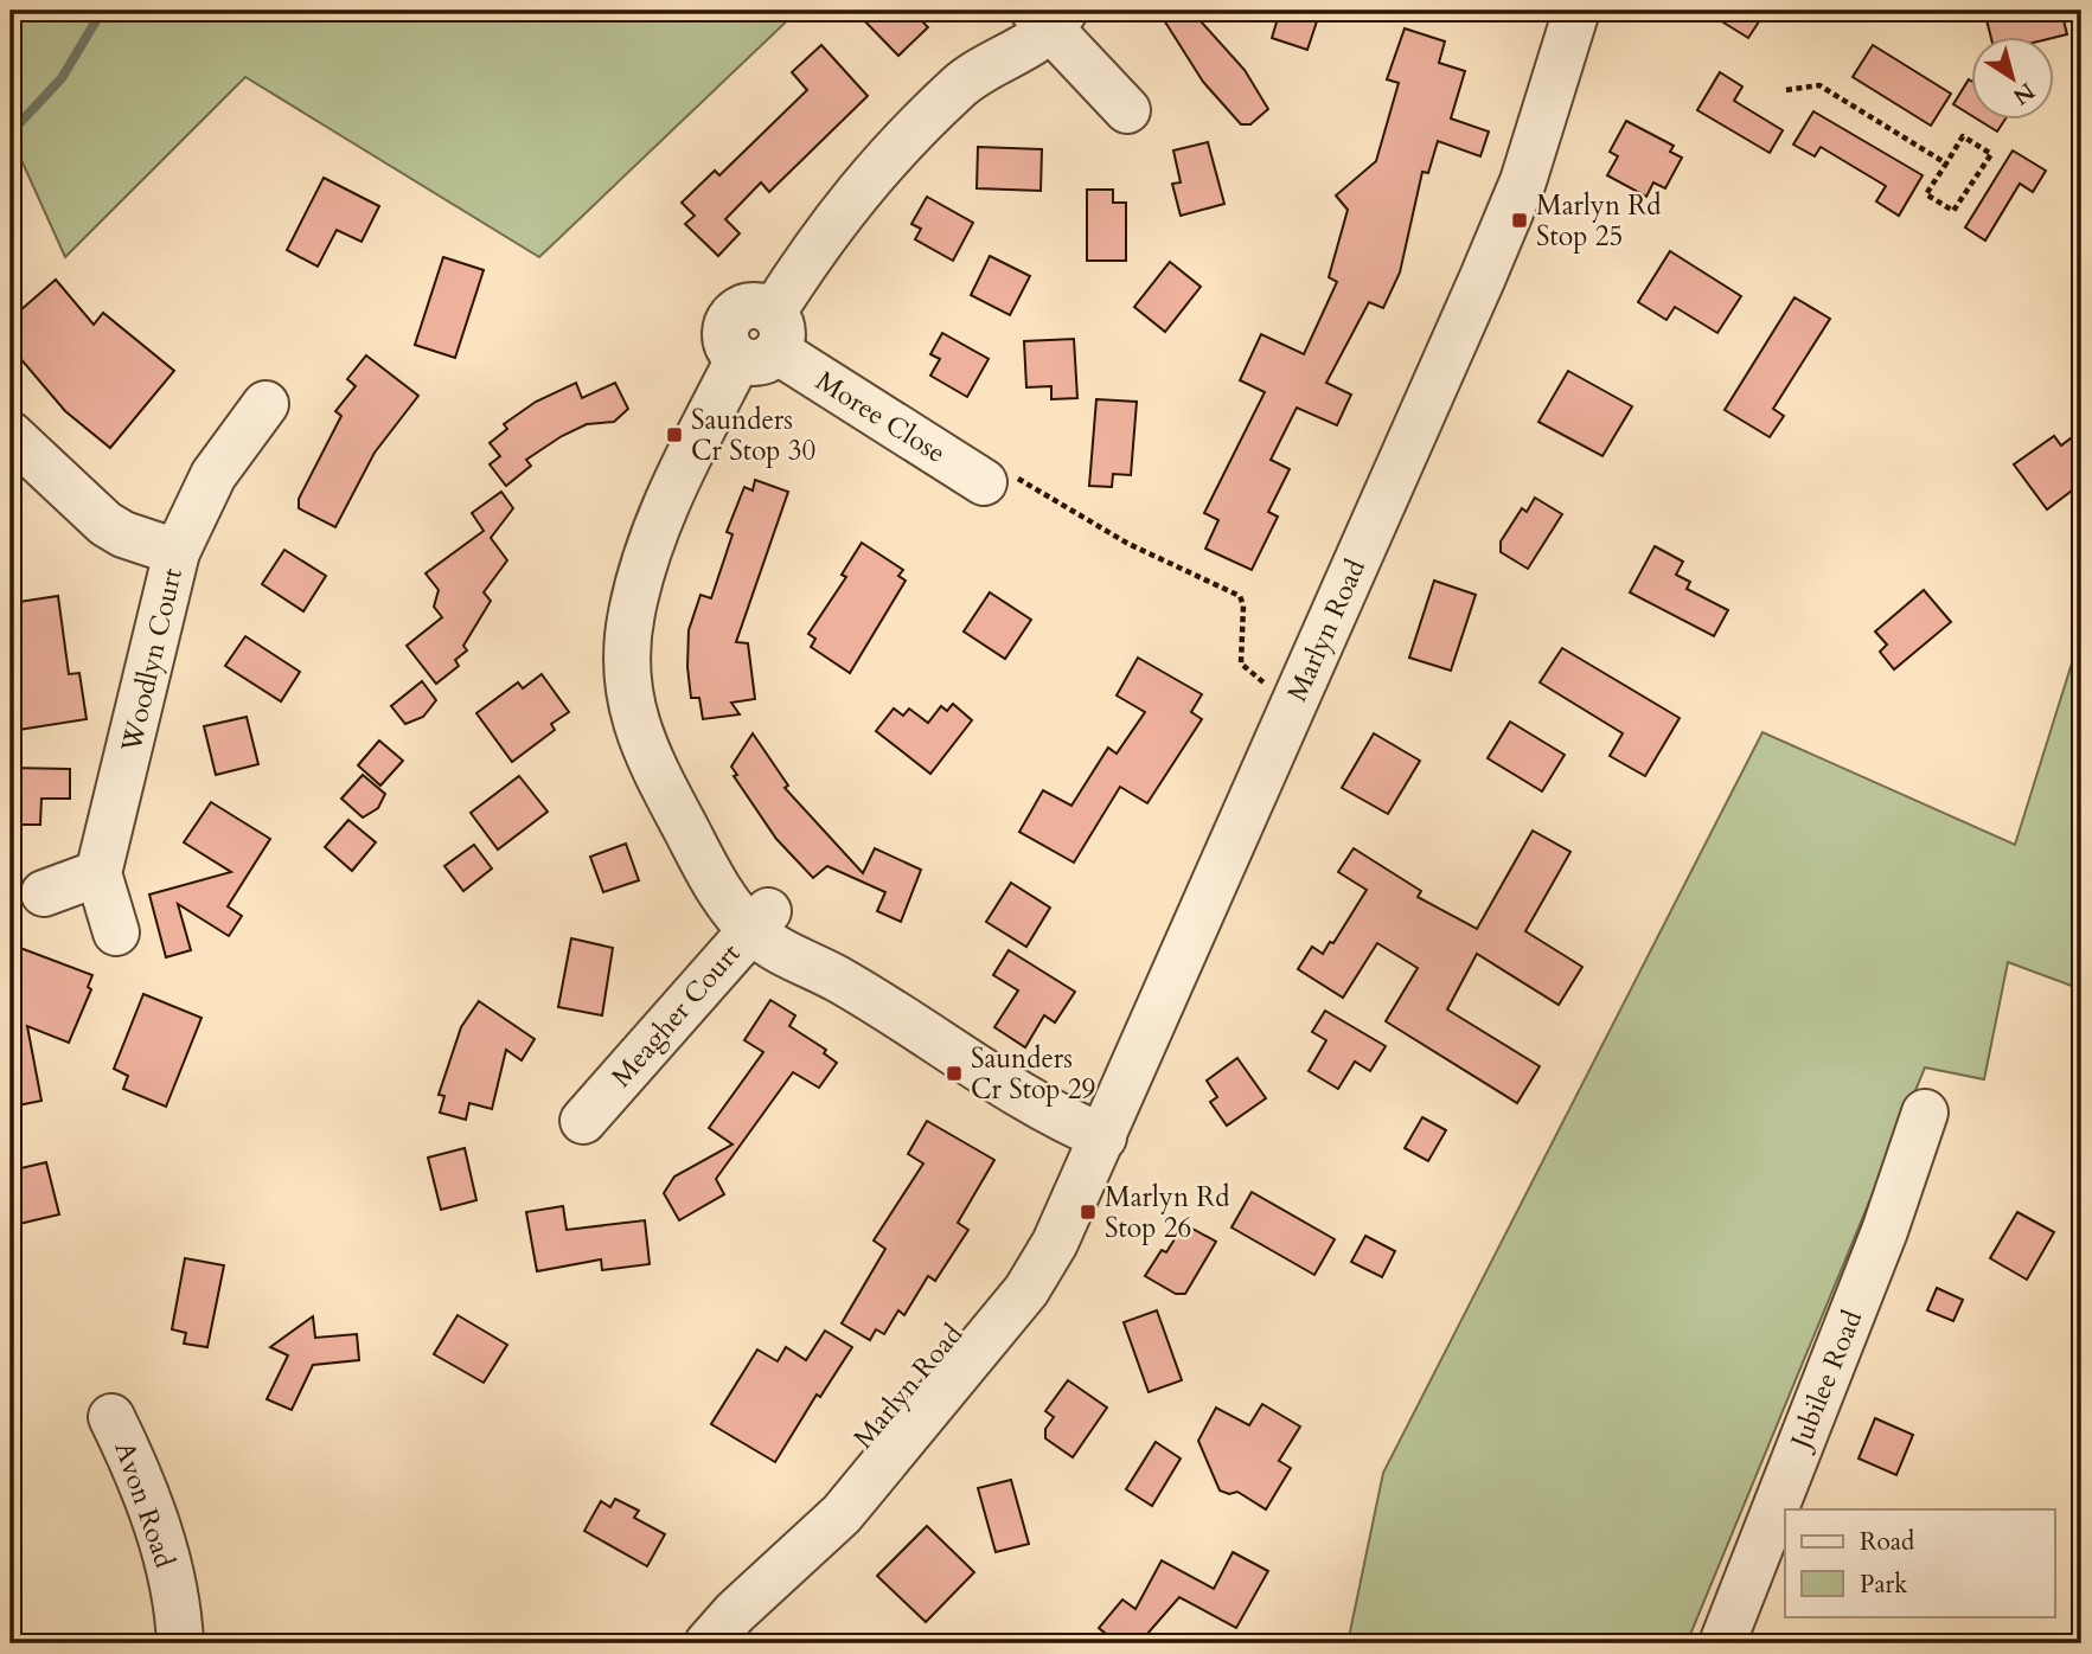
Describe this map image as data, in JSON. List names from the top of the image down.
{
  "streets": {
    "street": [
      "Moree Close",
      "Marlyn Road",
      "Woodlyn Court",
      "Meagher Court",
      "Jubilee Road",
      "Avon Road"
    ]
  },
  "places": {
    "transit": [
      "Marlyn Rd Stop 25",
      "Saunders Cr Stop 30",
      "Saunders Cr Stop 29",
      "Marlyn Rd Stop 26"
    ]
  },
  "legend": ["Road", "Park"],
  "north": "bottom right"
}
